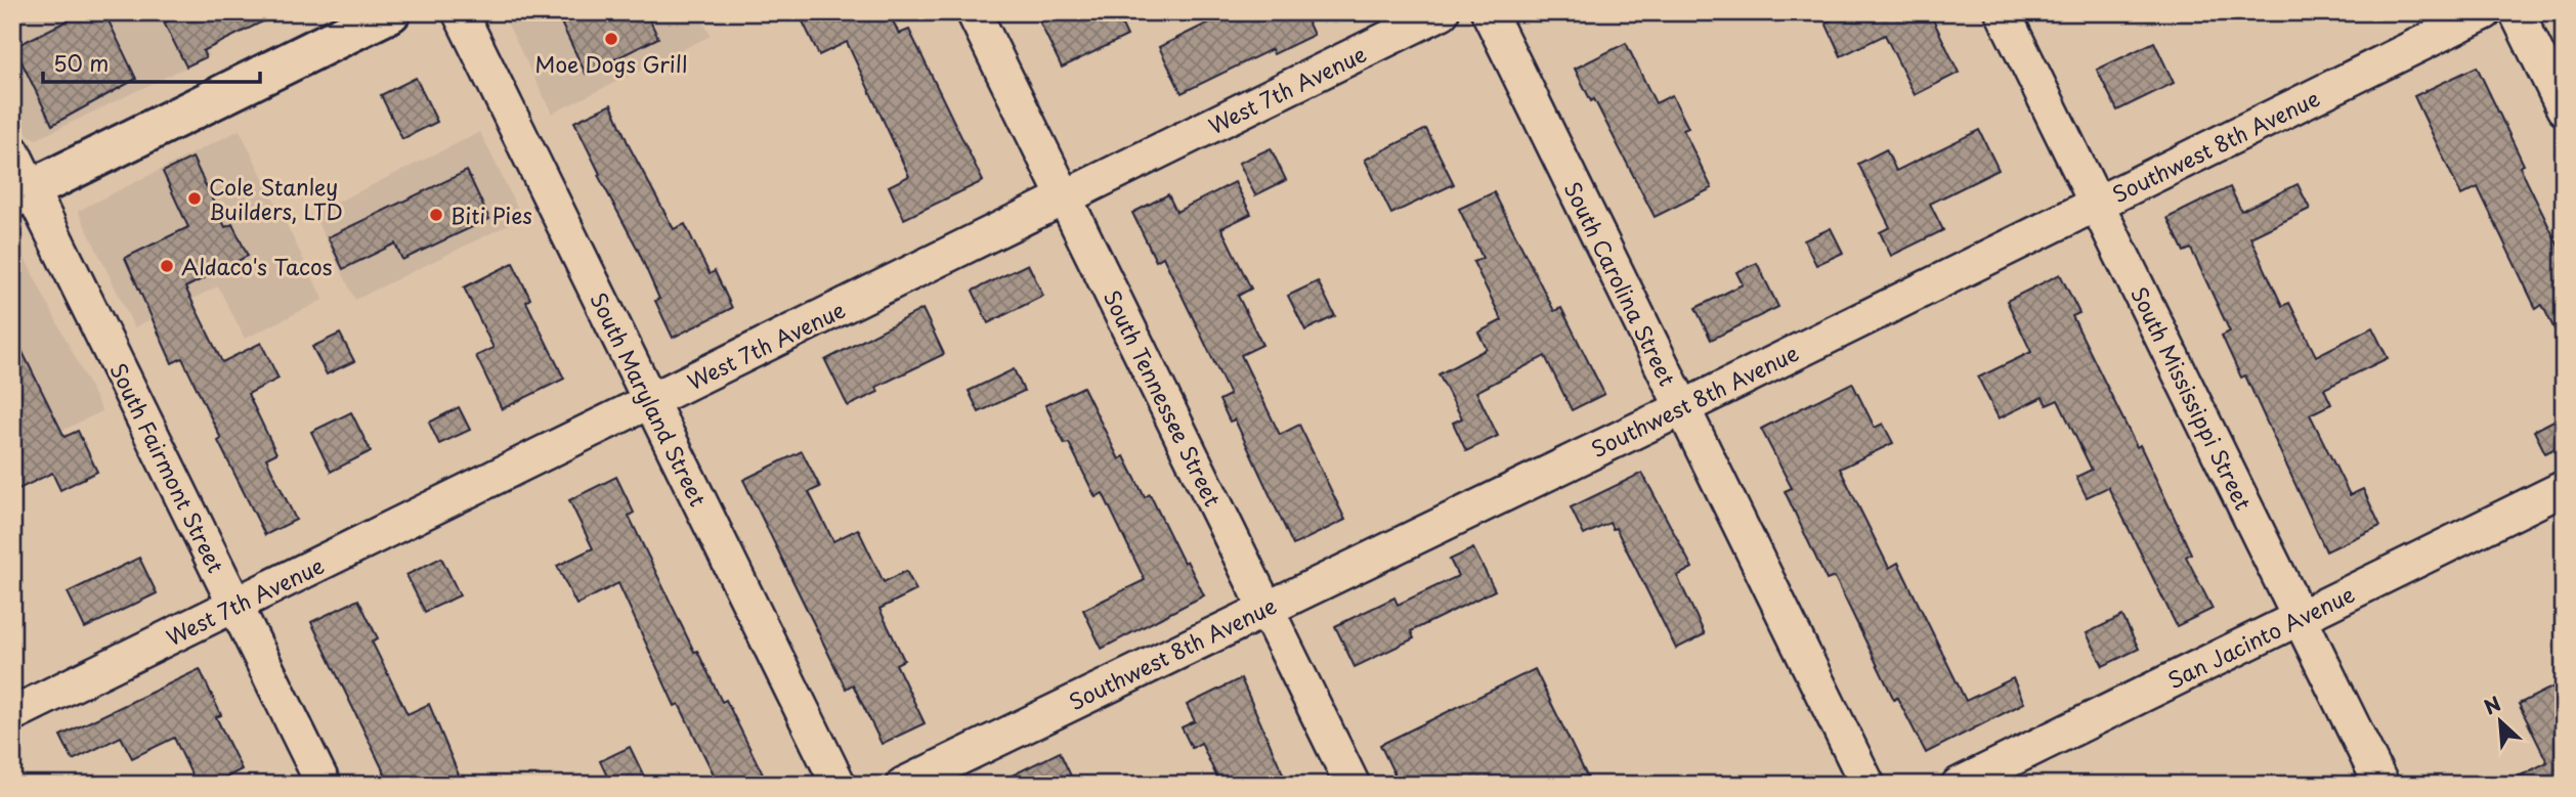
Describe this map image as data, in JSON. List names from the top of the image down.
{
  "streets": {
    "street": [
      "West 7th Avenue",
      "Southwest 8th Avenue",
      "South Carolina Street",
      "South Tennessee Street",
      "South Mississippi Street",
      "South Maryland Street",
      "South Fairmont Street",
      "San Jacinto Avenue"
    ]
  },
  "crossings": [
    ["West 7th Avenue", "South Tennessee Street"],
    ["West 7th Avenue", "South Maryland Street"],
    ["West 7th Avenue", "South Fairmont Street"],
    ["Southwest 8th Avenue", "South Carolina Street"],
    ["Southwest 8th Avenue", "South Tennessee Street"],
    ["Southwest 8th Avenue", "South Mississippi Street"],
    ["South Mississippi Street", "San Jacinto Avenue"]
  ],
  "places": [
    "Moe Dogs Grill",
    "Cole Stanley Builders, LTD",
    "Biti Pies",
    "Aldaco's Tacos"
  ],
  "scale_bar": "50 m",
  "north": "top left"
}
